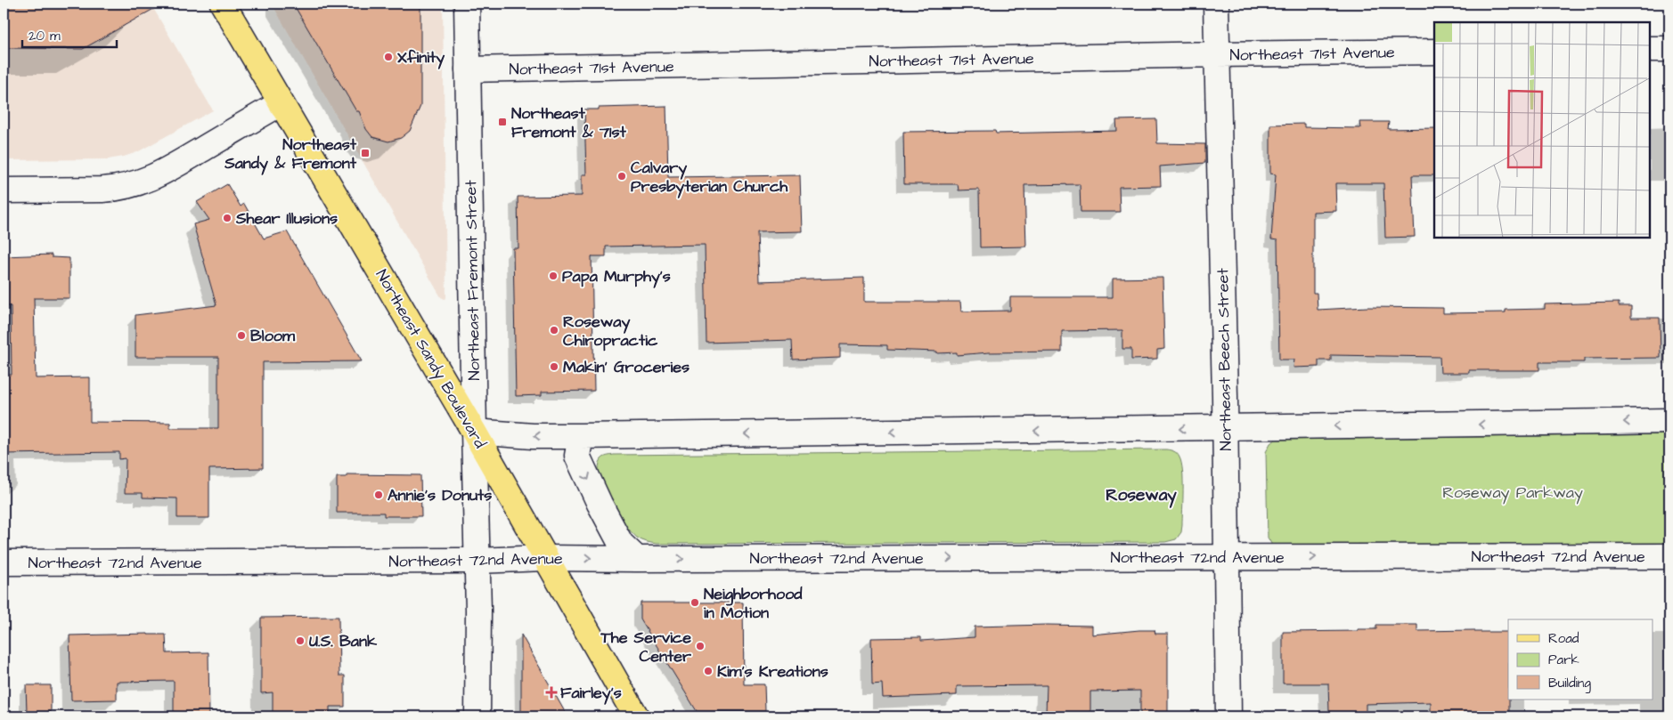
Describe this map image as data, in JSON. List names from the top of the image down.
{
  "streets": {
    "main road": ["Northeast Sandy Boulevard"],
    "street": [
      "Northeast 71st Avenue",
      "Northeast Fremont Street",
      "Northeast Beech Street",
      "Northeast 72nd Avenue"
    ]
  },
  "crossings": [
    ["Northeast 71st Avenue", "Northeast Fremont Street"],
    ["Northeast 71st Avenue", "Northeast Beech Street"],
    ["Northeast Fremont Street", "Northeast Sandy Boulevard"],
    ["Northeast Fremont Street", "Northeast 72nd Avenue"],
    ["Northeast Sandy Boulevard", "Northeast 72nd Avenue"],
    ["Northeast Beech Street", "Northeast 72nd Avenue"]
  ],
  "districts": ["Roseway"],
  "parks": ["Roseway Parkway"],
  "places": {
    "other": [
      "Xfinity",
      "Calvary Presbyterian Church",
      "Shear Illusions",
      "Papa Murphy's",
      "Roseway Chiropractic",
      "Bloom",
      "Makin' Groceries",
      "Annie's Donuts",
      "Neighborhood in Motion",
      "U.S. Bank",
      "The Service Center",
      "Kim's Kreations"
    ],
    "transit": ["Northeast Fremont & 71st", "Northeast Sandy & Fremont"],
    "health": ["Fairley's"]
  },
  "legend": ["Road", "Park", "Building"],
  "scale_bar": "20 m"
}
